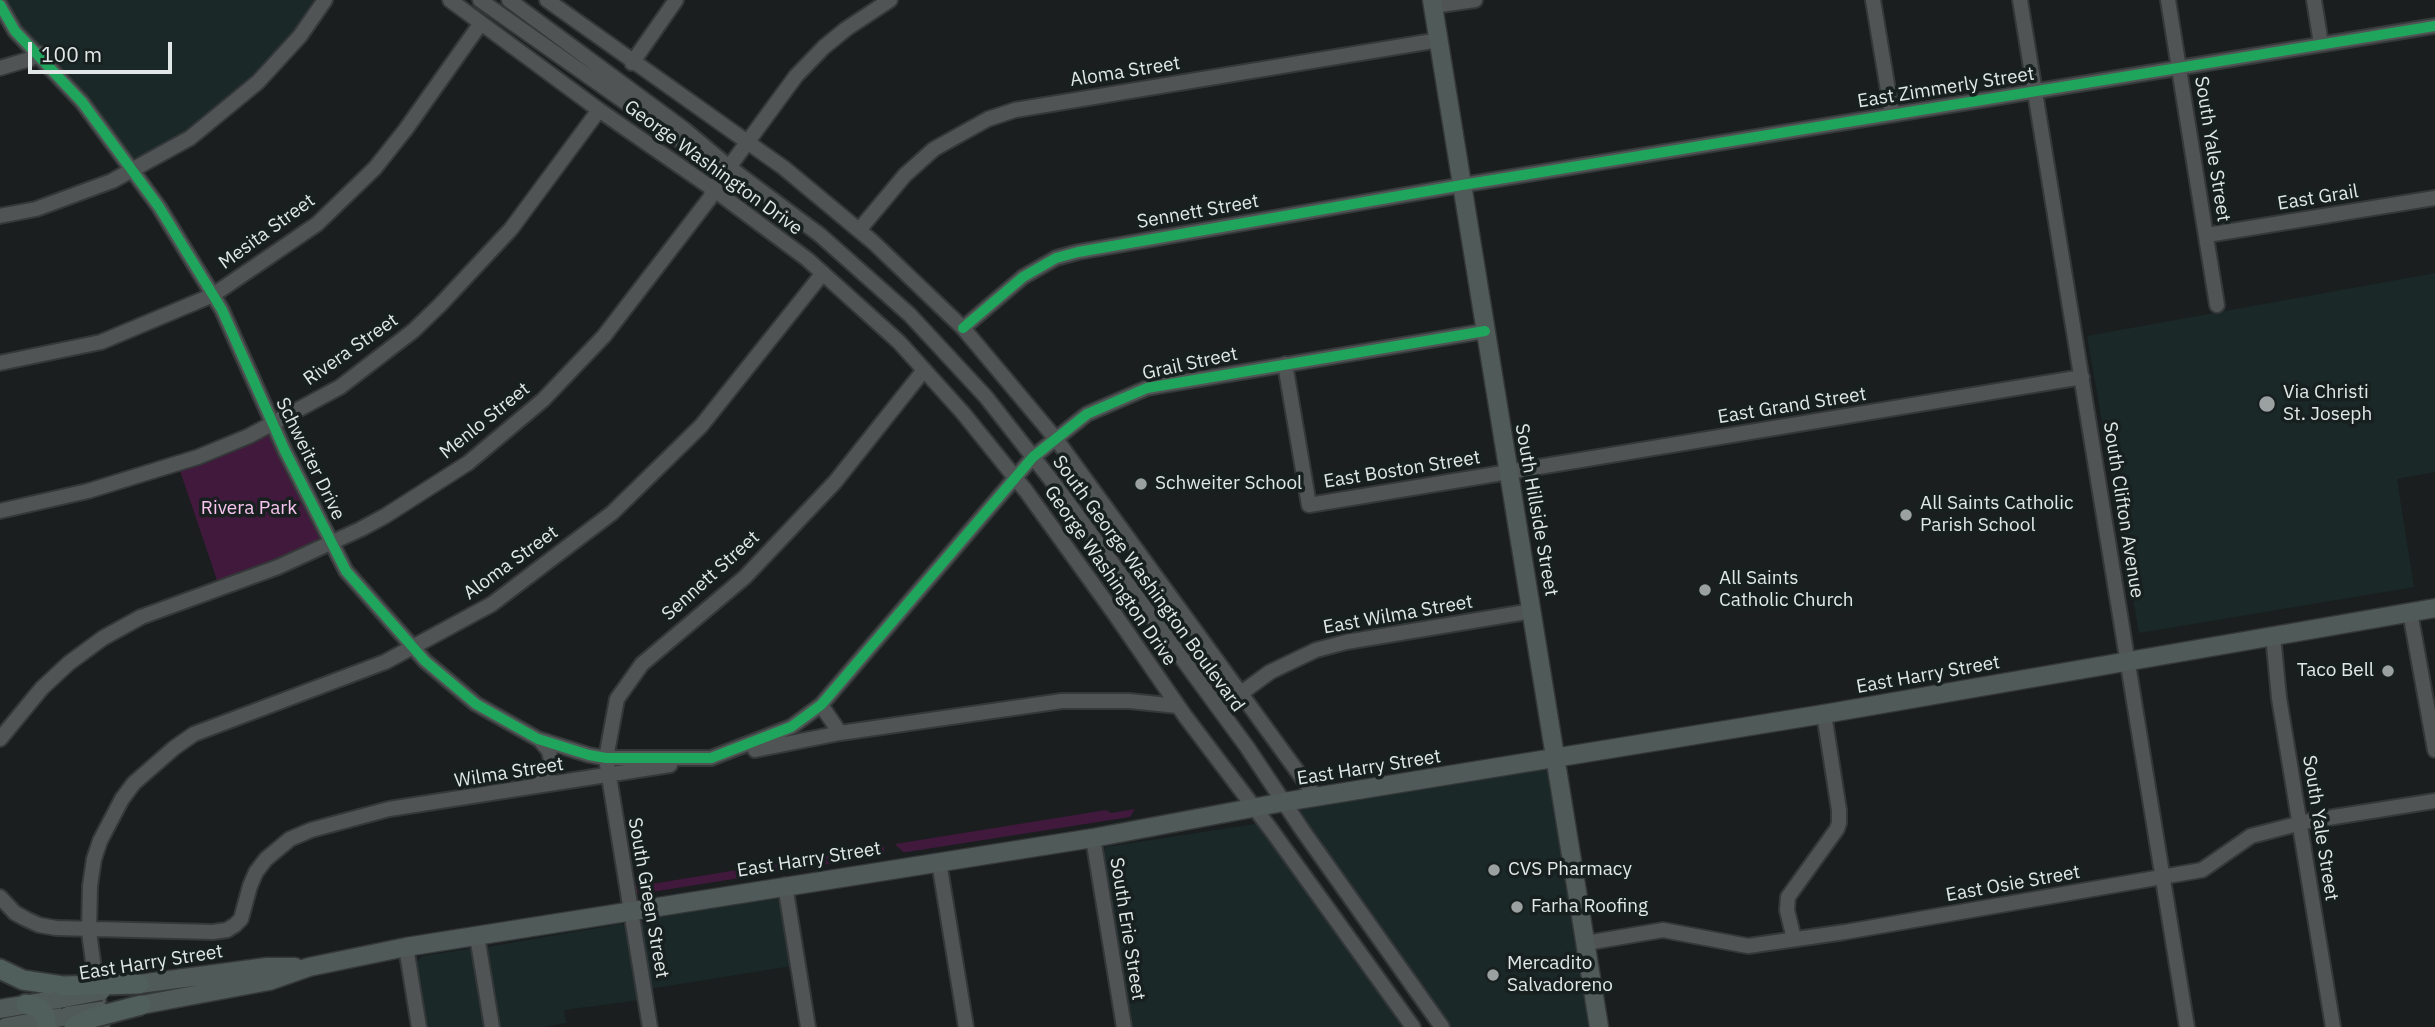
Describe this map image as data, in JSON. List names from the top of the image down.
{
  "streets": {
    "main road": ["South Hillside Street", "East Harry Street"],
    "street": [
      "Aloma Street",
      "East Zimmerly Street",
      "South Yale Street",
      "George Washington Drive",
      "East Grail",
      "Sennett Street",
      "Mesita Street",
      "Rivera Street",
      "Grail Street",
      "East Grand Street",
      "Menlo Street",
      "Schweiter Drive",
      "East Boston Street",
      "South Clifton Avenue",
      "South George Washington Boulevard",
      "East Wilma Street",
      "Wilma Street",
      "East Osie Street",
      "South Green Street",
      "South Erie Street"
    ]
  },
  "crossings": [
    ["Aloma Street", "George Washington Drive"],
    ["Aloma Street", "Schweiter Drive"],
    ["Aloma Street", "South Hillside Street"],
    ["Aloma Street", "Wilma Street"],
    ["East Zimmerly Street", "South Yale Street"],
    ["East Zimmerly Street", "Sennett Street"],
    ["East Zimmerly Street", "South Hillside Street"],
    ["East Zimmerly Street", "South Clifton Avenue"],
    ["South Yale Street", "East Grail"],
    ["South Yale Street", "East Harry Street"],
    ["South Yale Street", "East Osie Street"],
    ["George Washington Drive", "Sennett Street"],
    ["George Washington Drive", "Mesita Street"],
    ["George Washington Drive", "Rivera Street"],
    ["George Washington Drive", "Grail Street"],
    ["George Washington Drive", "Menlo Street"],
    ["George Washington Drive", "East Wilma Street"],
    ["George Washington Drive", "East Harry Street"],
    ["George Washington Drive", "Wilma Street"],
    ["Sennett Street", "Schweiter Drive"],
    ["Sennett Street", "South Hillside Street"],
    ["Sennett Street", "Wilma Street"],
    ["Sennett Street", "South Green Street"],
    ["Mesita Street", "Schweiter Drive"],
    ["Rivera Street", "Schweiter Drive"],
    ["Grail Street", "Schweiter Drive"],
    ["Grail Street", "East Boston Street"],
    ["Grail Street", "South Hillside Street"],
    ["Grail Street", "South George Washington Boulevard"],
    ["Grail Street", "Wilma Street"],
    ["East Grand Street", "East Boston Street"],
    ["East Grand Street", "South Hillside Street"],
    ["East Grand Street", "South Clifton Avenue"],
    ["Menlo Street", "Schweiter Drive"],
    ["Menlo Street", "South George Washington Boulevard"],
    ["Schweiter Drive", "Wilma Street"],
    ["East Boston Street", "South Hillside Street"],
    ["South Hillside Street", "East Wilma Street"],
    ["South Hillside Street", "East Harry Street"],
    ["South Hillside Street", "East Osie Street"],
    ["South Clifton Avenue", "East Harry Street"],
    ["South Clifton Avenue", "East Osie Street"],
    ["South George Washington Boulevard", "East Harry Street"],
    ["East Harry Street", "South Green Street"],
    ["East Harry Street", "South Erie Street"],
    ["Wilma Street", "South Green Street"]
  ],
  "parks": ["Rivera Park"],
  "places": [
    "Via Christi St. Joseph",
    "Schweiter School",
    "All Saints Catholic Parish School",
    "All Saints Catholic Church",
    "Taco Bell",
    "CVS Pharmacy",
    "Farha Roofing",
    "Mercadito Salvadoreno"
  ],
  "scale_bar": "100 m"
}
